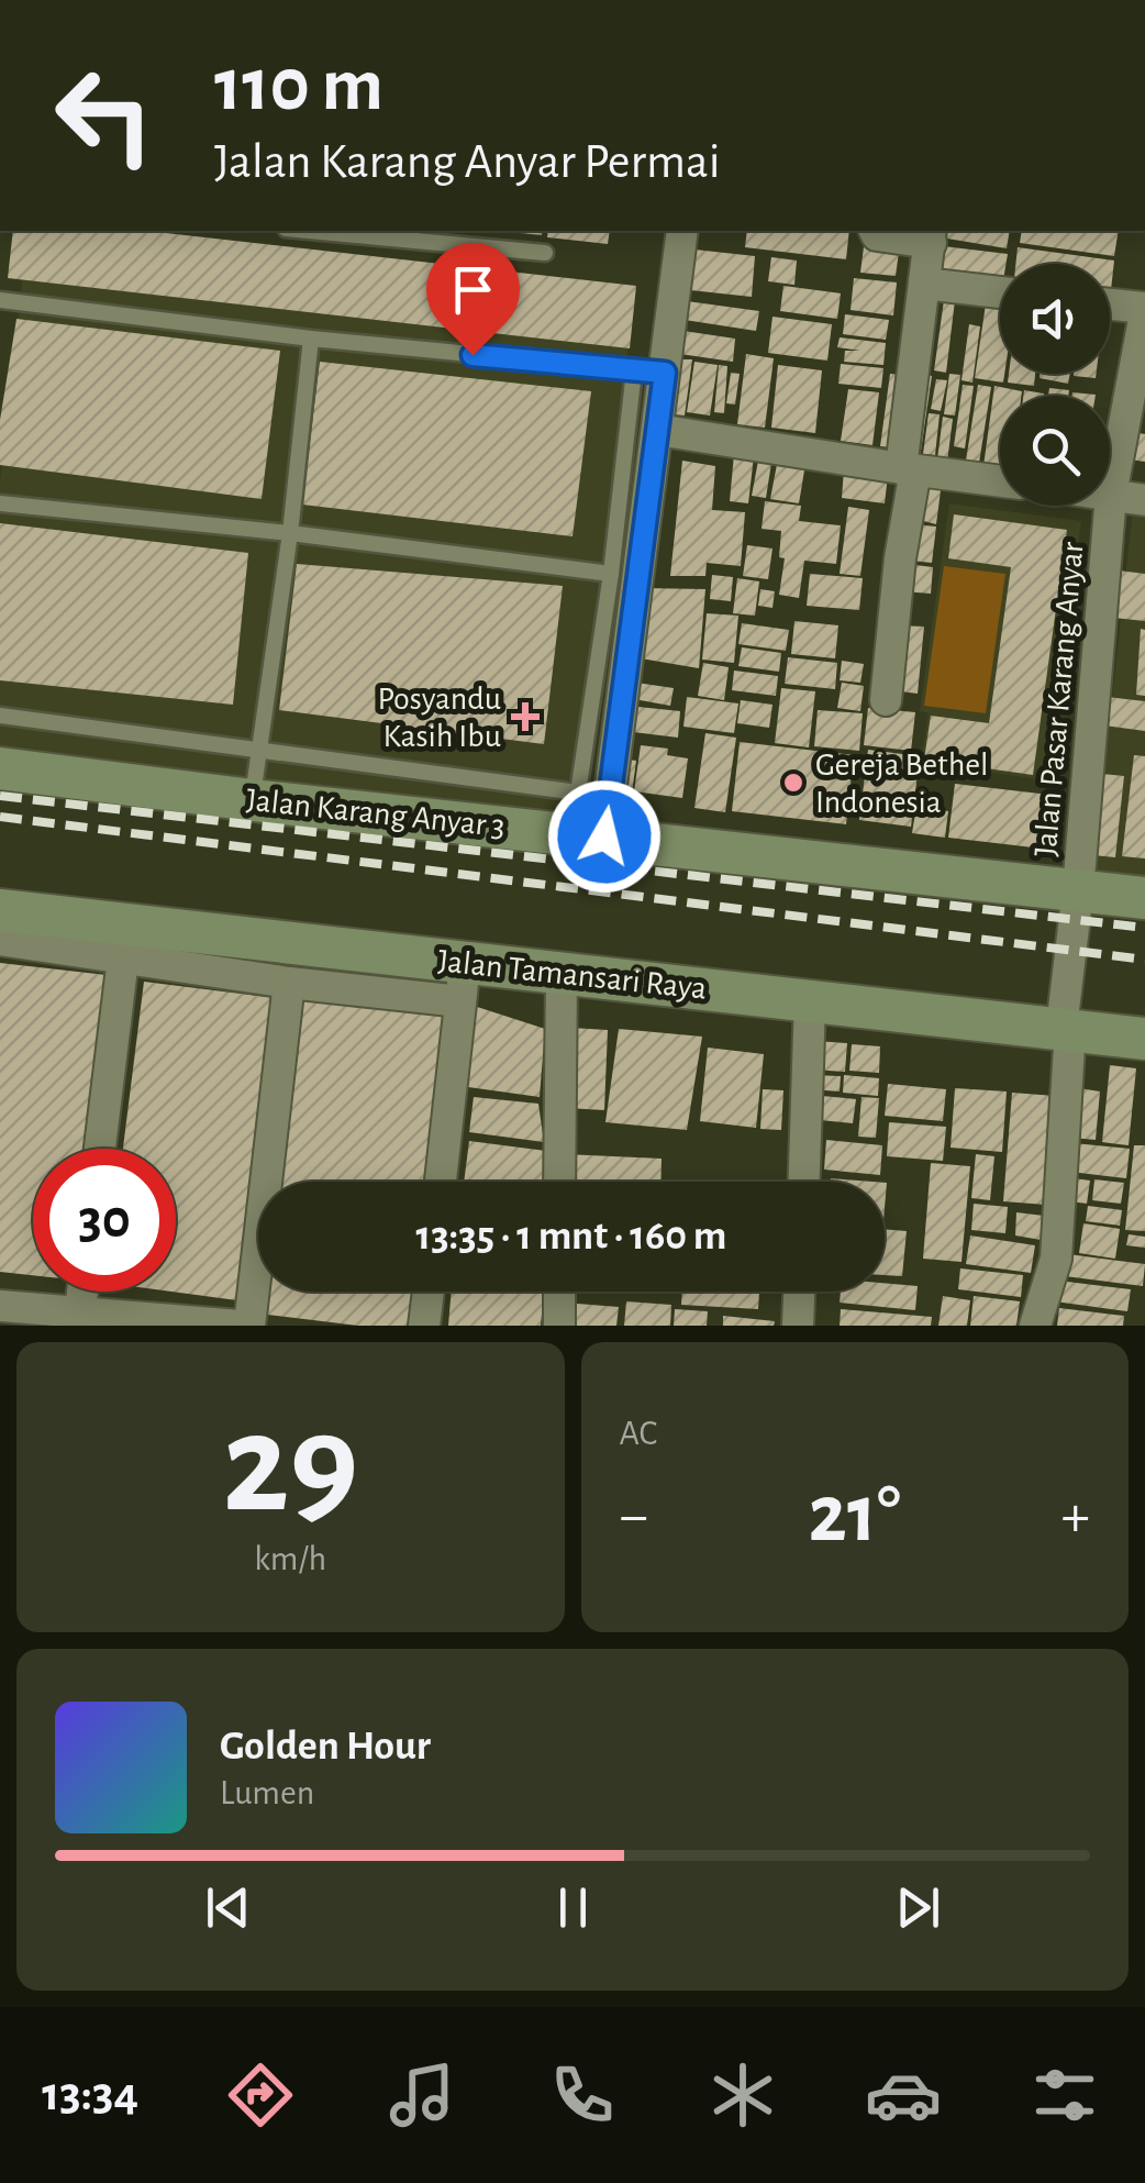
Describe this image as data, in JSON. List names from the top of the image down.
{
  "streets": {
    "street": ["Jalan Pasar Karang Anyar", "Jalan Karang Anyar 3", "Jalan Tamansari Raya"]
  },
  "crossings": [
    ["Jalan Pasar Karang Anyar", "Jalan Karang Anyar 3"],
    ["Jalan Pasar Karang Anyar", "Jalan Tamansari Raya"]
  ],
  "places": {
    "health": ["Posyandu Kasih Ibu"],
    "other": ["Gereja Bethel Indonesia"]
  },
  "page": {
    "turn": ["110 m", "Jalan Karang Anyar Permai"],
    "limit": "30",
    "trip": "13:35 · 1 mnt · 160 m",
    "tile": [
      ["29", "km/h"],
      "AC"
    ],
    "heat": ["−", "21°", "+"],
    "song": ["Golden Hour", "Lumen"],
    "tabs": "13:34"
  }
}
